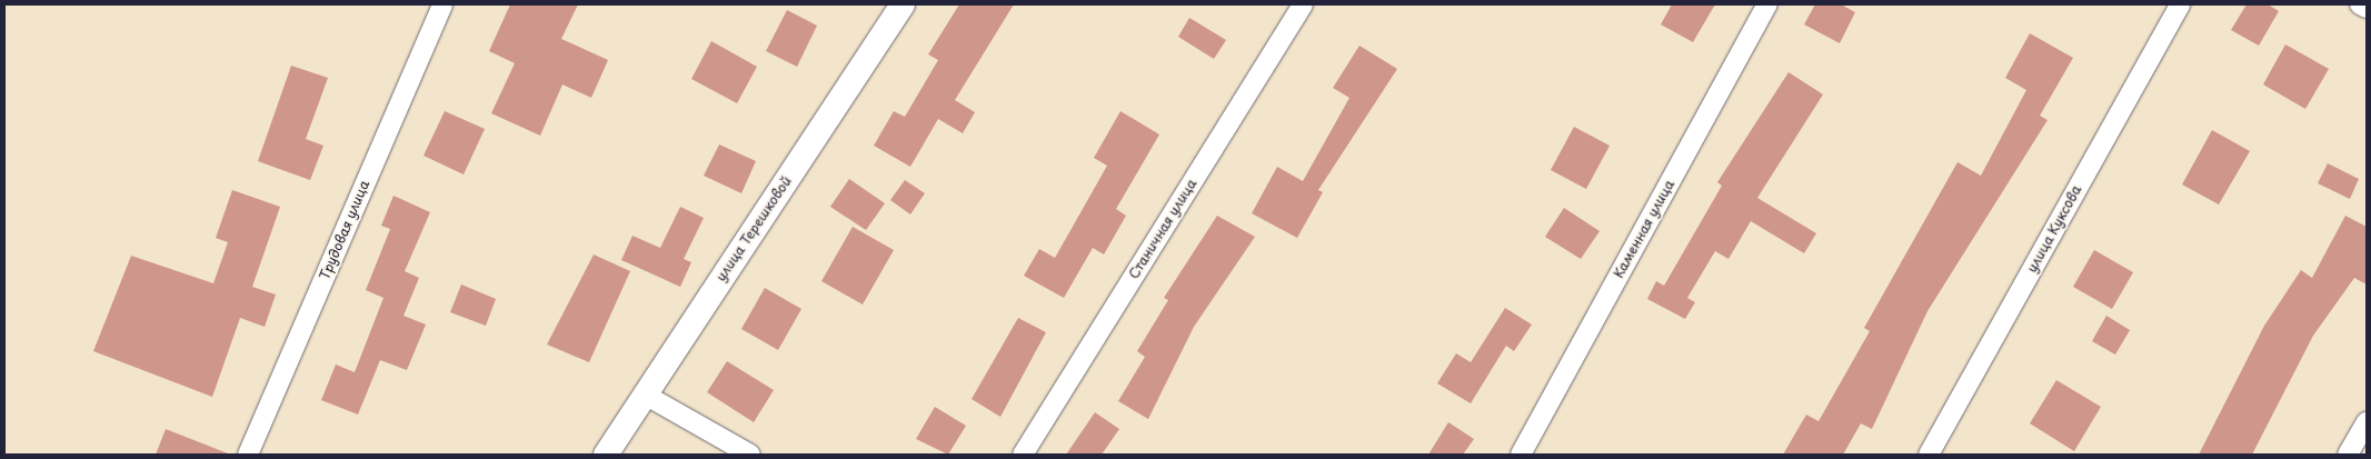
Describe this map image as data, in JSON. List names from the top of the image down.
{
  "streets": {
    "street": [
      "улица Терешковой",
      "Станичная улица",
      "Каменная улица",
      "улица Куксова",
      "Трудовая улица"
    ]
  }
}
